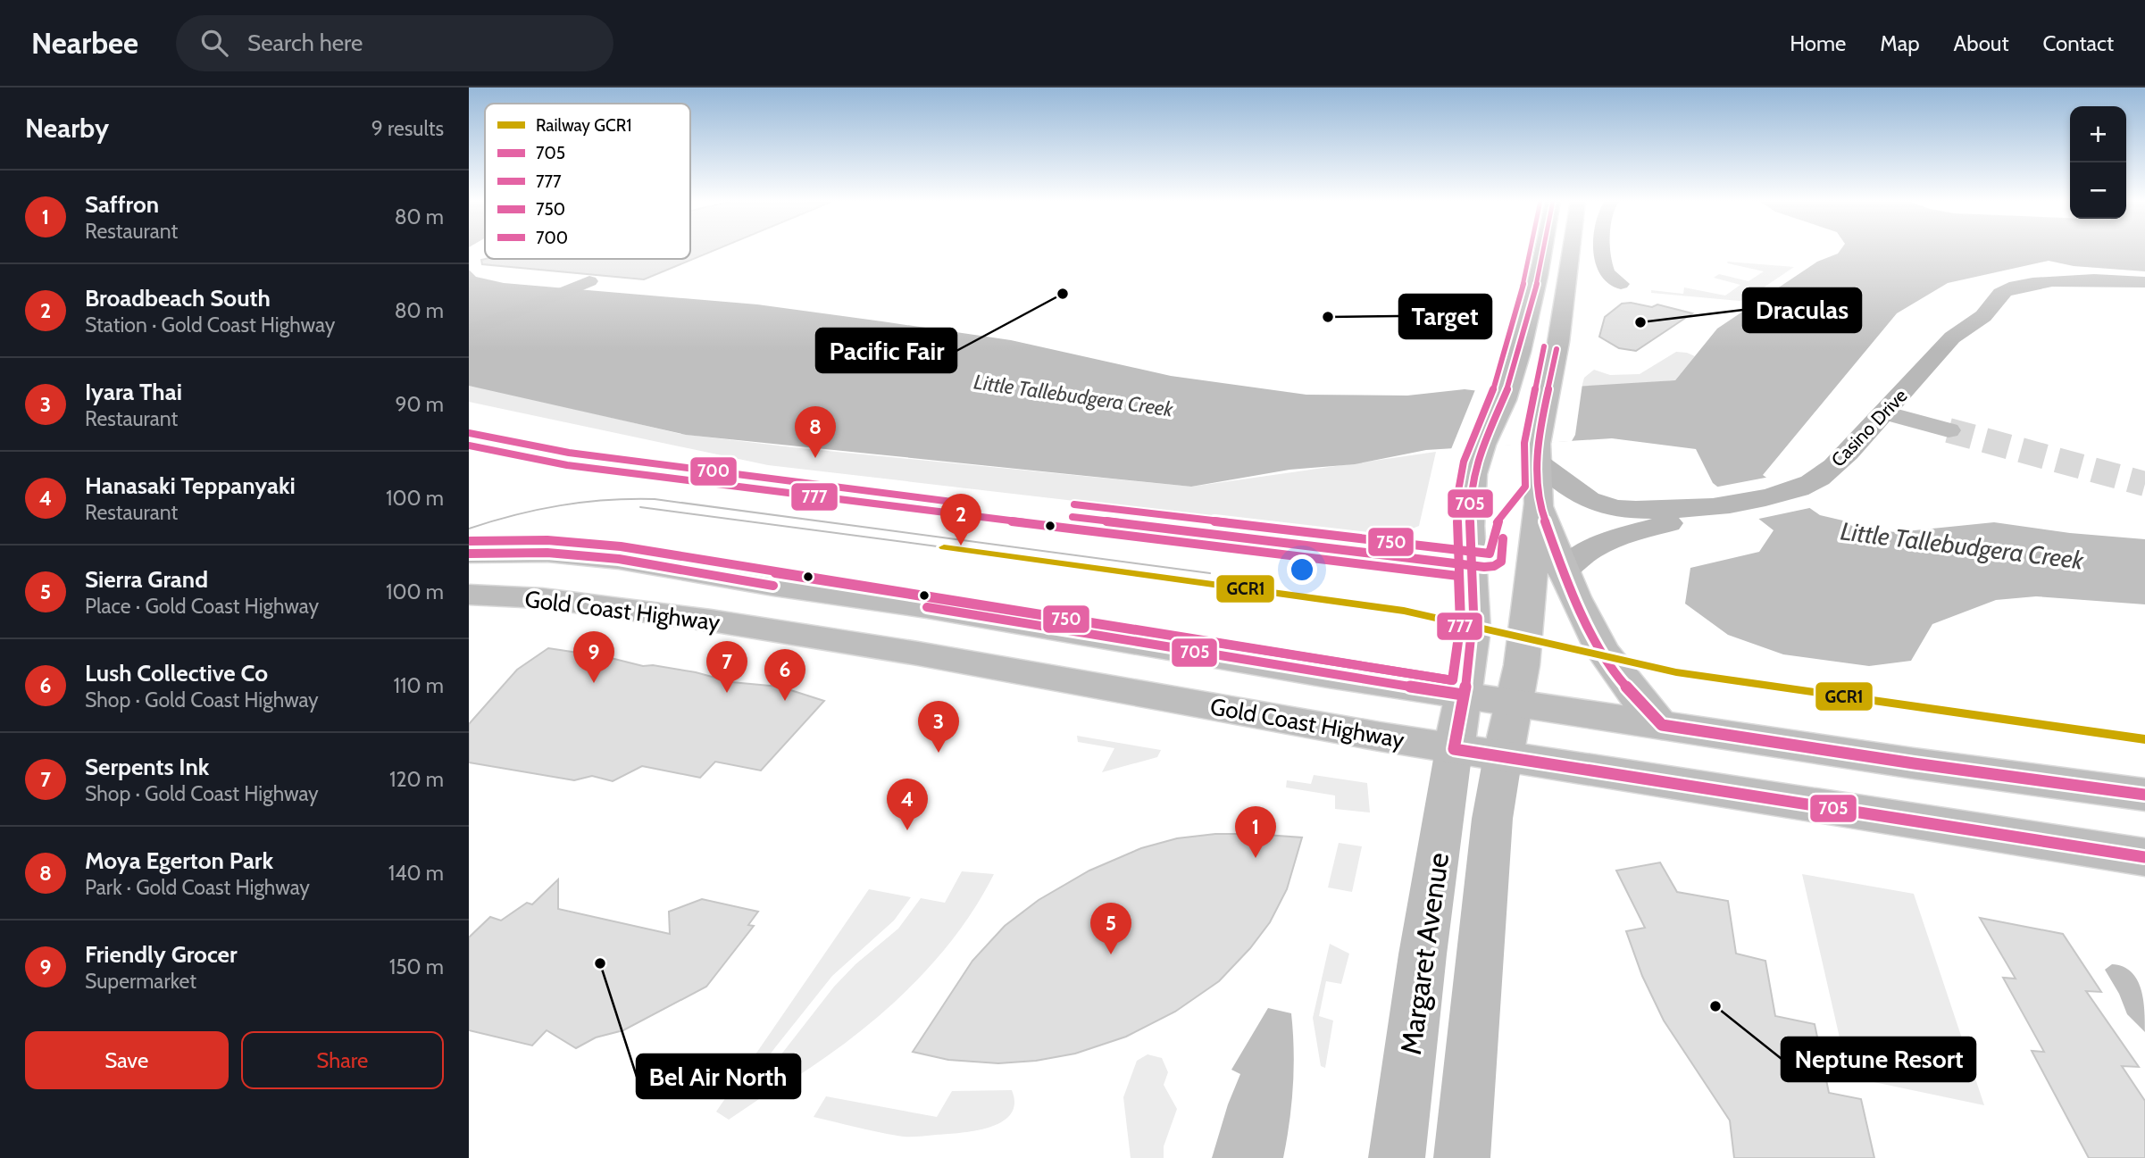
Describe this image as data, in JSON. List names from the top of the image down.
{
  "streets": {
    "main road": ["Gold Coast Highway"],
    "street": ["Casino Drive", "Margaret Avenue"]
  },
  "crossings": [
    ["Gold Coast Highway", "Margaret Avenue"]
  ],
  "water": ["Little Tallebudgera Creek"],
  "places": [
    "Pacific Fair",
    "Target",
    "Draculas",
    "Bel Air North",
    "Neptune Resort"
  ],
  "lines": [
    "transit line 705",
    "transit line 750",
    "transit line 700",
    "transit line 777",
    "rail line GCR1"
  ],
  "legend": [
    "Railway GCR1",
    "705",
    "777",
    "750",
    "700"
  ],
  "page": {
    "header": "Nearbee",
    "search": "Search here",
    "nav": [
      "Home",
      "Map",
      "About",
      "Contact"
    ],
    "heading": ["Nearby", "9 results"],
    "map_buttons": ["+", "−"],
    "list": [
      {
        "mark": "1",
        "name": "Saffron",
        "note": "Restaurant",
        "value": "80 m"
      },
      {
        "mark": "2",
        "name": "Broadbeach South",
        "note": "Station · Gold Coast Highway",
        "value": "80 m"
      },
      {
        "mark": "3",
        "name": "Iyara Thai",
        "note": "Restaurant",
        "value": "90 m"
      },
      {
        "mark": "4",
        "name": "Hanasaki Teppanyaki",
        "note": "Restaurant",
        "value": "100 m"
      },
      {
        "mark": "5",
        "name": "Sierra Grand",
        "note": "Place · Gold Coast Highway",
        "value": "100 m"
      },
      {
        "mark": "6",
        "name": "Lush Collective Co",
        "note": "Shop · Gold Coast Highway",
        "value": "110 m"
      },
      {
        "mark": "7",
        "name": "Serpents Ink",
        "note": "Shop · Gold Coast Highway",
        "value": "120 m"
      },
      {
        "mark": "8",
        "name": "Moya Egerton Park",
        "note": "Park · Gold Coast Highway",
        "value": "140 m"
      },
      {
        "mark": "9",
        "name": "Friendly Grocer",
        "note": "Supermarket",
        "value": "150 m"
      }
    ],
    "pins": [
      "8",
      "2",
      "9",
      "7",
      "6",
      "3",
      "4",
      "1",
      "5"
    ],
    "buttons": ["Save", "Share"]
  }
}
